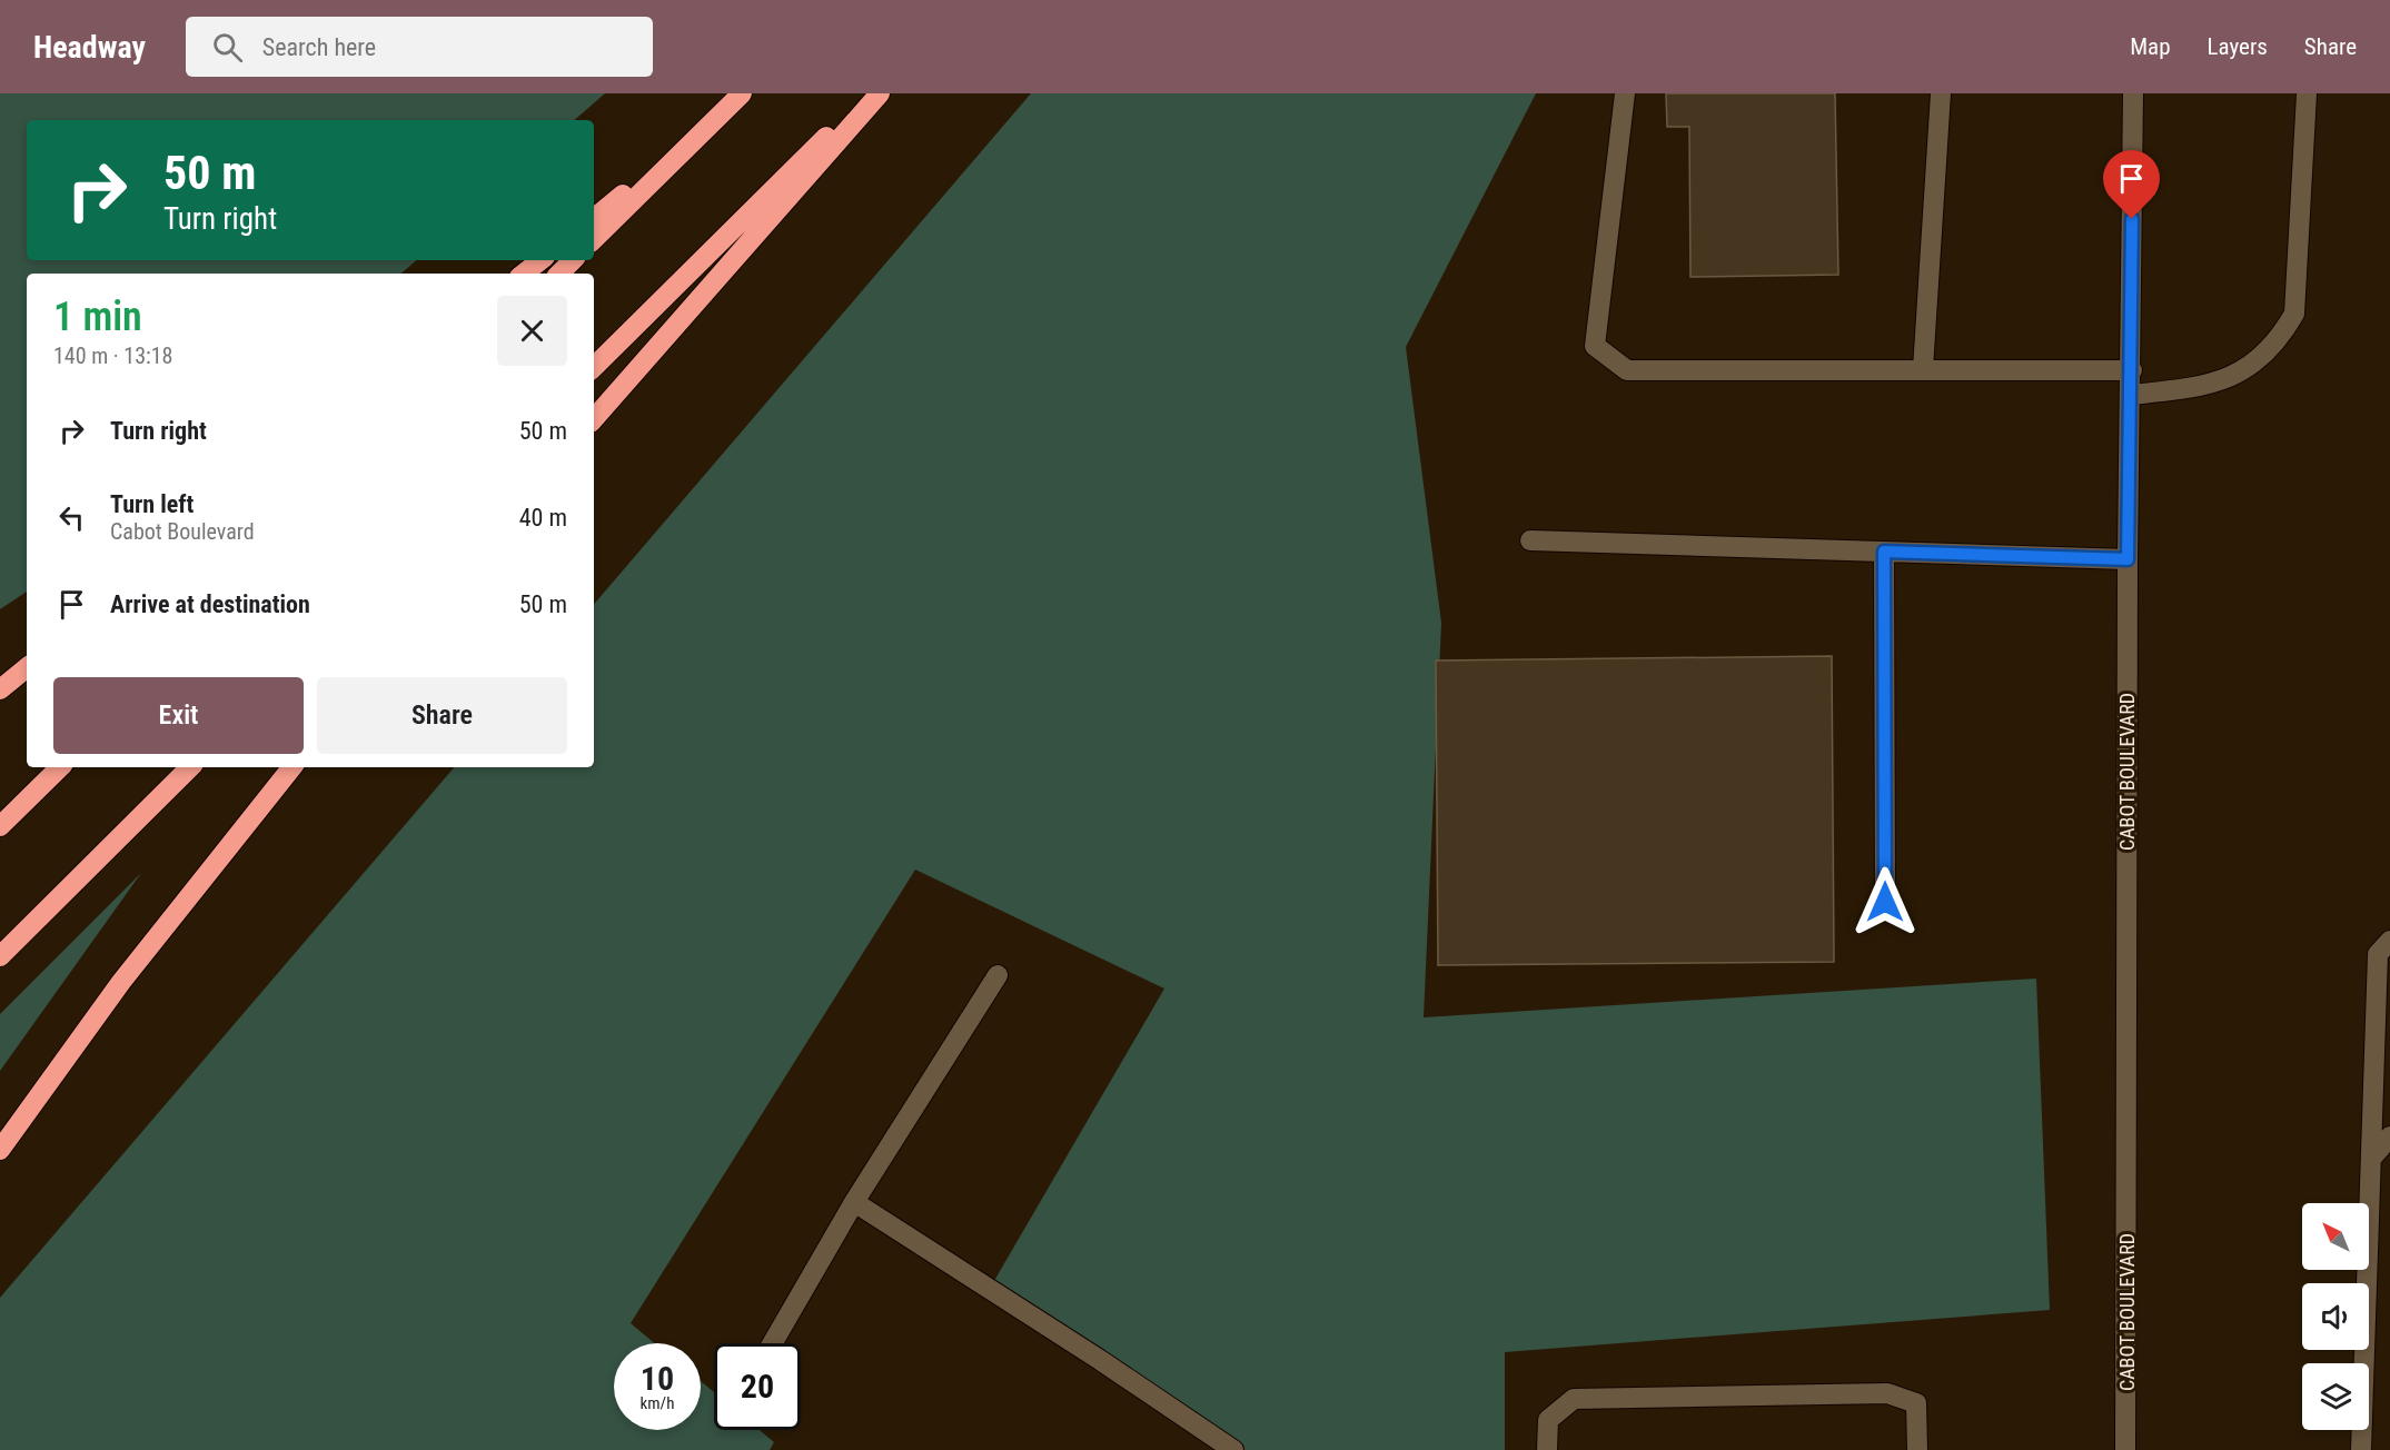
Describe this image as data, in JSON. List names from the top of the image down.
{
  "streets": {
    "street": ["CABOT BOULEVARD"]
  },
  "north": "top left",
  "page": {
    "header": "Headway",
    "search": "Search here",
    "nav": ["Map", "Layers", "Share"],
    "turn": ["50 m", "Turn right"],
    "heading": ["1 min", "140 m · 13:18"],
    "list": [
      {
        "name": "Turn right",
        "value": "50 m"
      },
      {
        "name": "Turn left",
        "note": "Cabot Boulevard",
        "value": "40 m"
      },
      {
        "name": "Arrive at destination",
        "value": "50 m"
      }
    ],
    "buttons": ["Exit", "Share"],
    "speed": "10 km/h",
    "limit": "20"
  }
}
